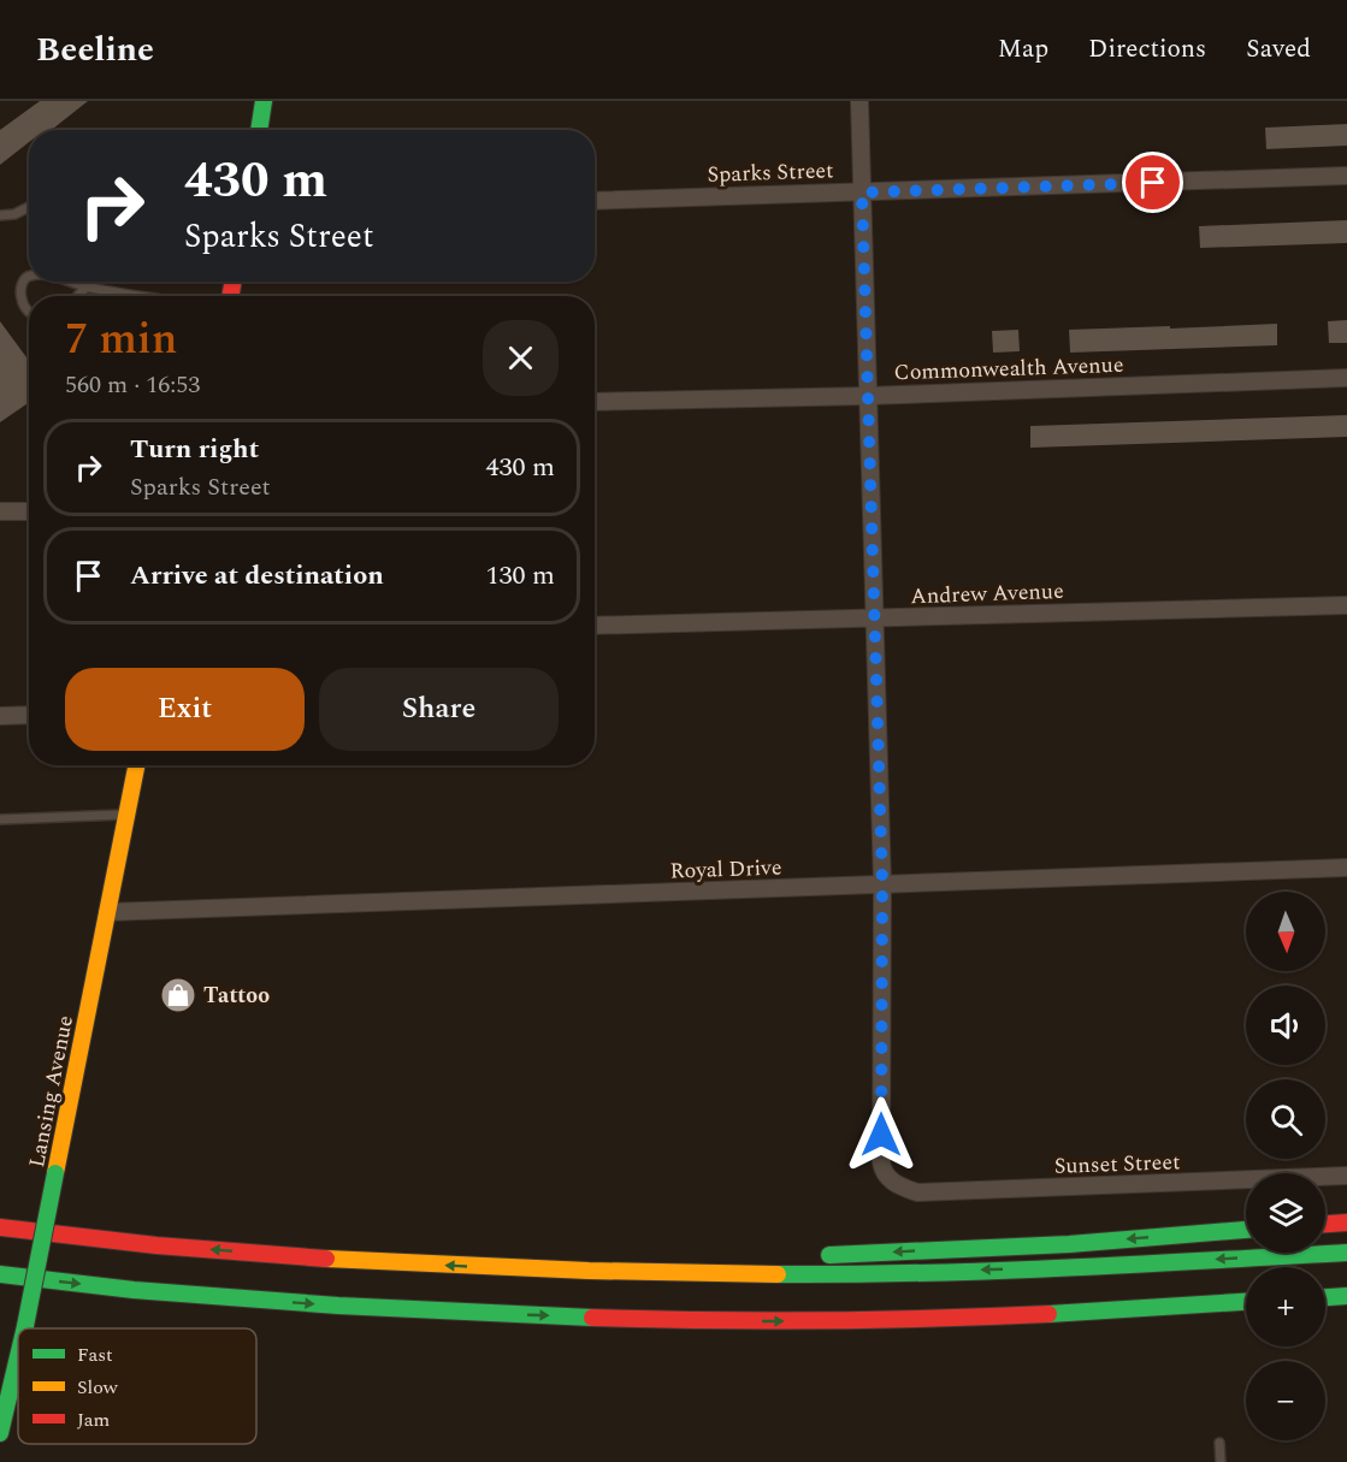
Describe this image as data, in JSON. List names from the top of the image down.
{
  "streets": {
    "main road": ["Lansing Avenue"],
    "street": [
      "Sparks Street",
      "Commonwealth Avenue",
      "Andrew Avenue",
      "Royal Drive",
      "Sunset Street"
    ]
  },
  "crossings": [
    ["Royal Drive", "Lansing Avenue"],
    ["Royal Drive", "Sunset Street"]
  ],
  "places": {
    "shop": ["Tattoo"]
  },
  "legend": ["Fast", "Slow", "Jam"],
  "north": "bottom",
  "page": {
    "header": "Beeline",
    "nav": ["Map", "Directions", "Saved"],
    "turn": ["430 m", "Sparks Street"],
    "heading": ["7 min", "560 m · 16:53"],
    "list": [
      {
        "name": "Turn right",
        "note": "Sparks Street",
        "value": "430 m"
      },
      {
        "name": "Arrive at destination",
        "value": "130 m"
      }
    ],
    "buttons": ["Exit", "Share"],
    "map_buttons": ["+", "−"]
  }
}
